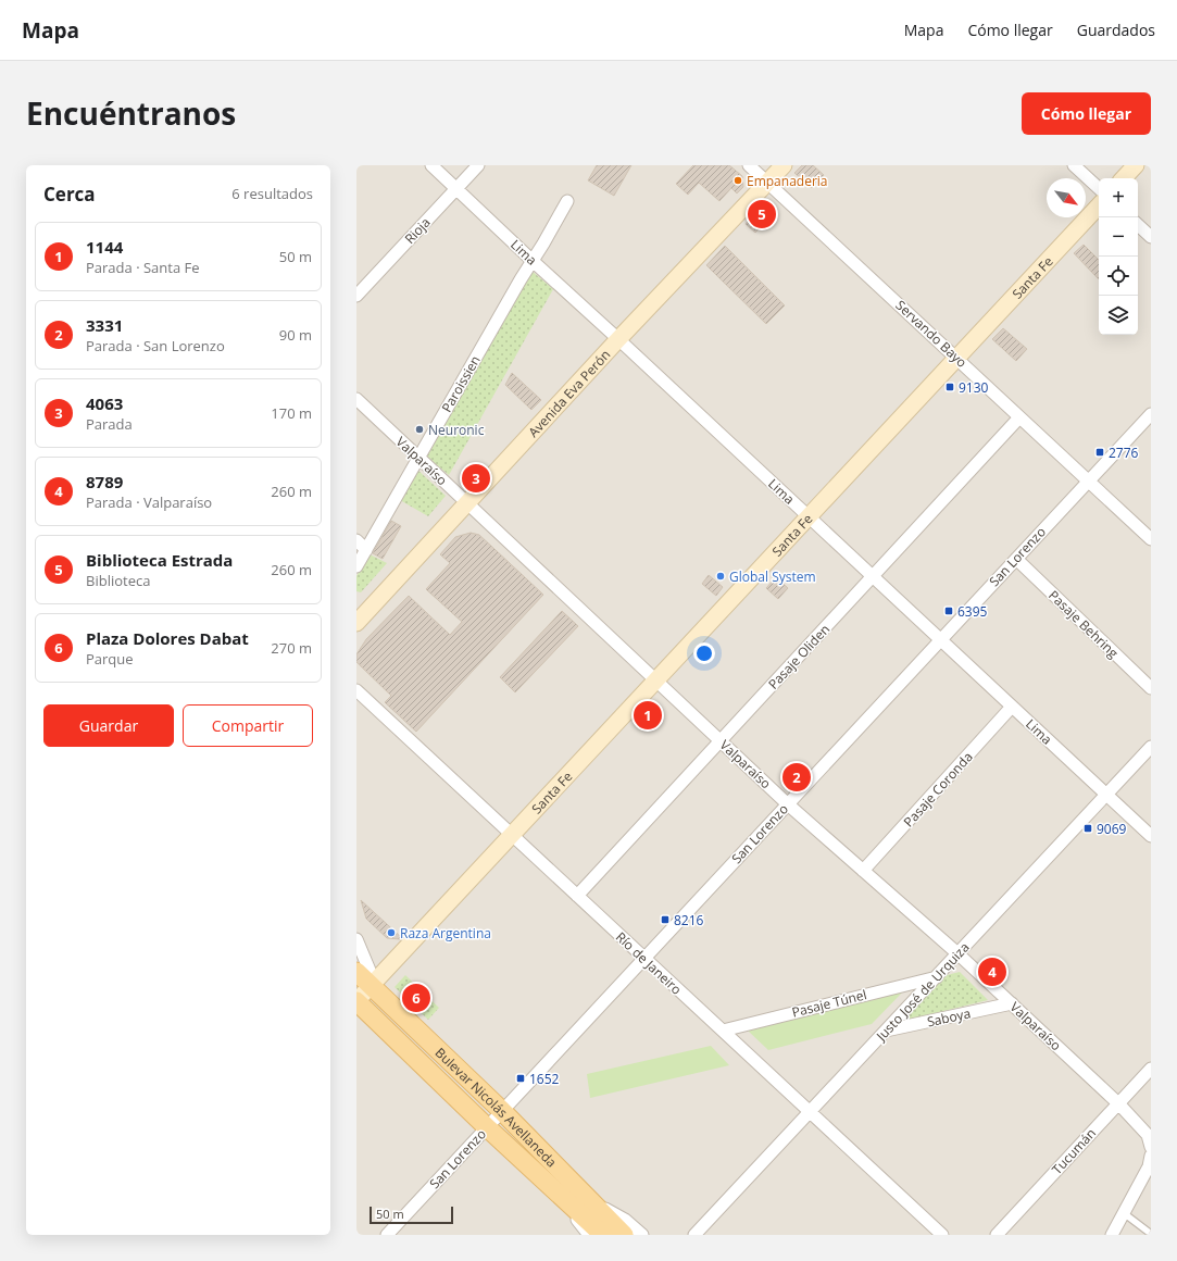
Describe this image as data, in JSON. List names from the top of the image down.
{
  "streets": {
    "main road": ["Santa Fe", "Avenida Eva Perón", "Bulevar Nicolás Avellaneda"],
    "street": [
      "Rioja",
      "Lima",
      "Servando Bayo",
      "Paroissien",
      "Valparaíso",
      "San Lorenzo",
      "Pasaje Behring",
      "Pasaje Oliden",
      "Pasaje Coronda",
      "Río de Janeiro",
      "Justo José de Urquiza",
      "Pasaje Túnel",
      "Saboya",
      "Tucumán"
    ]
  },
  "crossings": [
    ["Rioja", "Lima"],
    ["Lima", "Santa Fe"],
    ["Lima", "Paroissien"],
    ["Lima", "Avenida Eva Perón"],
    ["Lima", "San Lorenzo"],
    ["Lima", "Pasaje Oliden"],
    ["Lima", "Pasaje Coronda"],
    ["Lima", "Justo José de Urquiza"],
    ["Santa Fe", "Servando Bayo"],
    ["Santa Fe", "Valparaíso"],
    ["Santa Fe", "Río de Janeiro"],
    ["Santa Fe", "Bulevar Nicolás Avellaneda"],
    ["Servando Bayo", "Avenida Eva Perón"],
    ["Servando Bayo", "San Lorenzo"],
    ["Servando Bayo", "Pasaje Oliden"],
    ["Paroissien", "Valparaíso"],
    ["Avenida Eva Perón", "Valparaíso"],
    ["Valparaíso", "San Lorenzo"],
    ["Valparaíso", "Pasaje Oliden"],
    ["Valparaíso", "Pasaje Coronda"],
    ["Valparaíso", "Justo José de Urquiza"],
    ["Valparaíso", "Saboya"],
    ["Valparaíso", "Tucumán"],
    ["San Lorenzo", "Pasaje Behring"],
    ["San Lorenzo", "Río de Janeiro"],
    ["San Lorenzo", "Bulevar Nicolás Avellaneda"],
    ["Pasaje Oliden", "Río de Janeiro"],
    ["Río de Janeiro", "Justo José de Urquiza"],
    ["Río de Janeiro", "Pasaje Túnel"],
    ["Justo José de Urquiza", "Pasaje Túnel"],
    ["Justo José de Urquiza", "Saboya"]
  ],
  "places": {
    "other": [
      "Empanaderia",
      "Neuronic",
      "Global System",
      "Raza Argentina"
    ],
    "transit": [
      "9130",
      "2776",
      "6395",
      "9069",
      "8216",
      "1652"
    ]
  },
  "scale_bar": "50 m",
  "north": "bottom right",
  "page": {
    "header": "Mapa",
    "nav": ["Mapa", "Cómo llegar", "Guardados"],
    "title": "Encuéntranos",
    "buttons": [
      "Cómo llegar",
      ["Guardar", "Compartir"]
    ],
    "heading": ["Cerca", "6 resultados"],
    "map_buttons": ["+", "−"],
    "pins": [
      "5",
      "3",
      "1",
      "2",
      "4",
      "6"
    ],
    "list": [
      {
        "mark": "1",
        "name": "1144",
        "note": "Parada · Santa Fe",
        "value": "50 m"
      },
      {
        "mark": "2",
        "name": "3331",
        "note": "Parada · San Lorenzo",
        "value": "90 m"
      },
      {
        "mark": "3",
        "name": "4063",
        "note": "Parada",
        "value": "170 m"
      },
      {
        "mark": "4",
        "name": "8789",
        "note": "Parada · Valparaíso",
        "value": "260 m"
      },
      {
        "mark": "5",
        "name": "Biblioteca Estrada",
        "note": "Biblioteca",
        "value": "260 m"
      },
      {
        "mark": "6",
        "name": "Plaza Dolores Dabat",
        "note": "Parque",
        "value": "270 m"
      }
    ],
    "scale": "50 m"
  }
}
